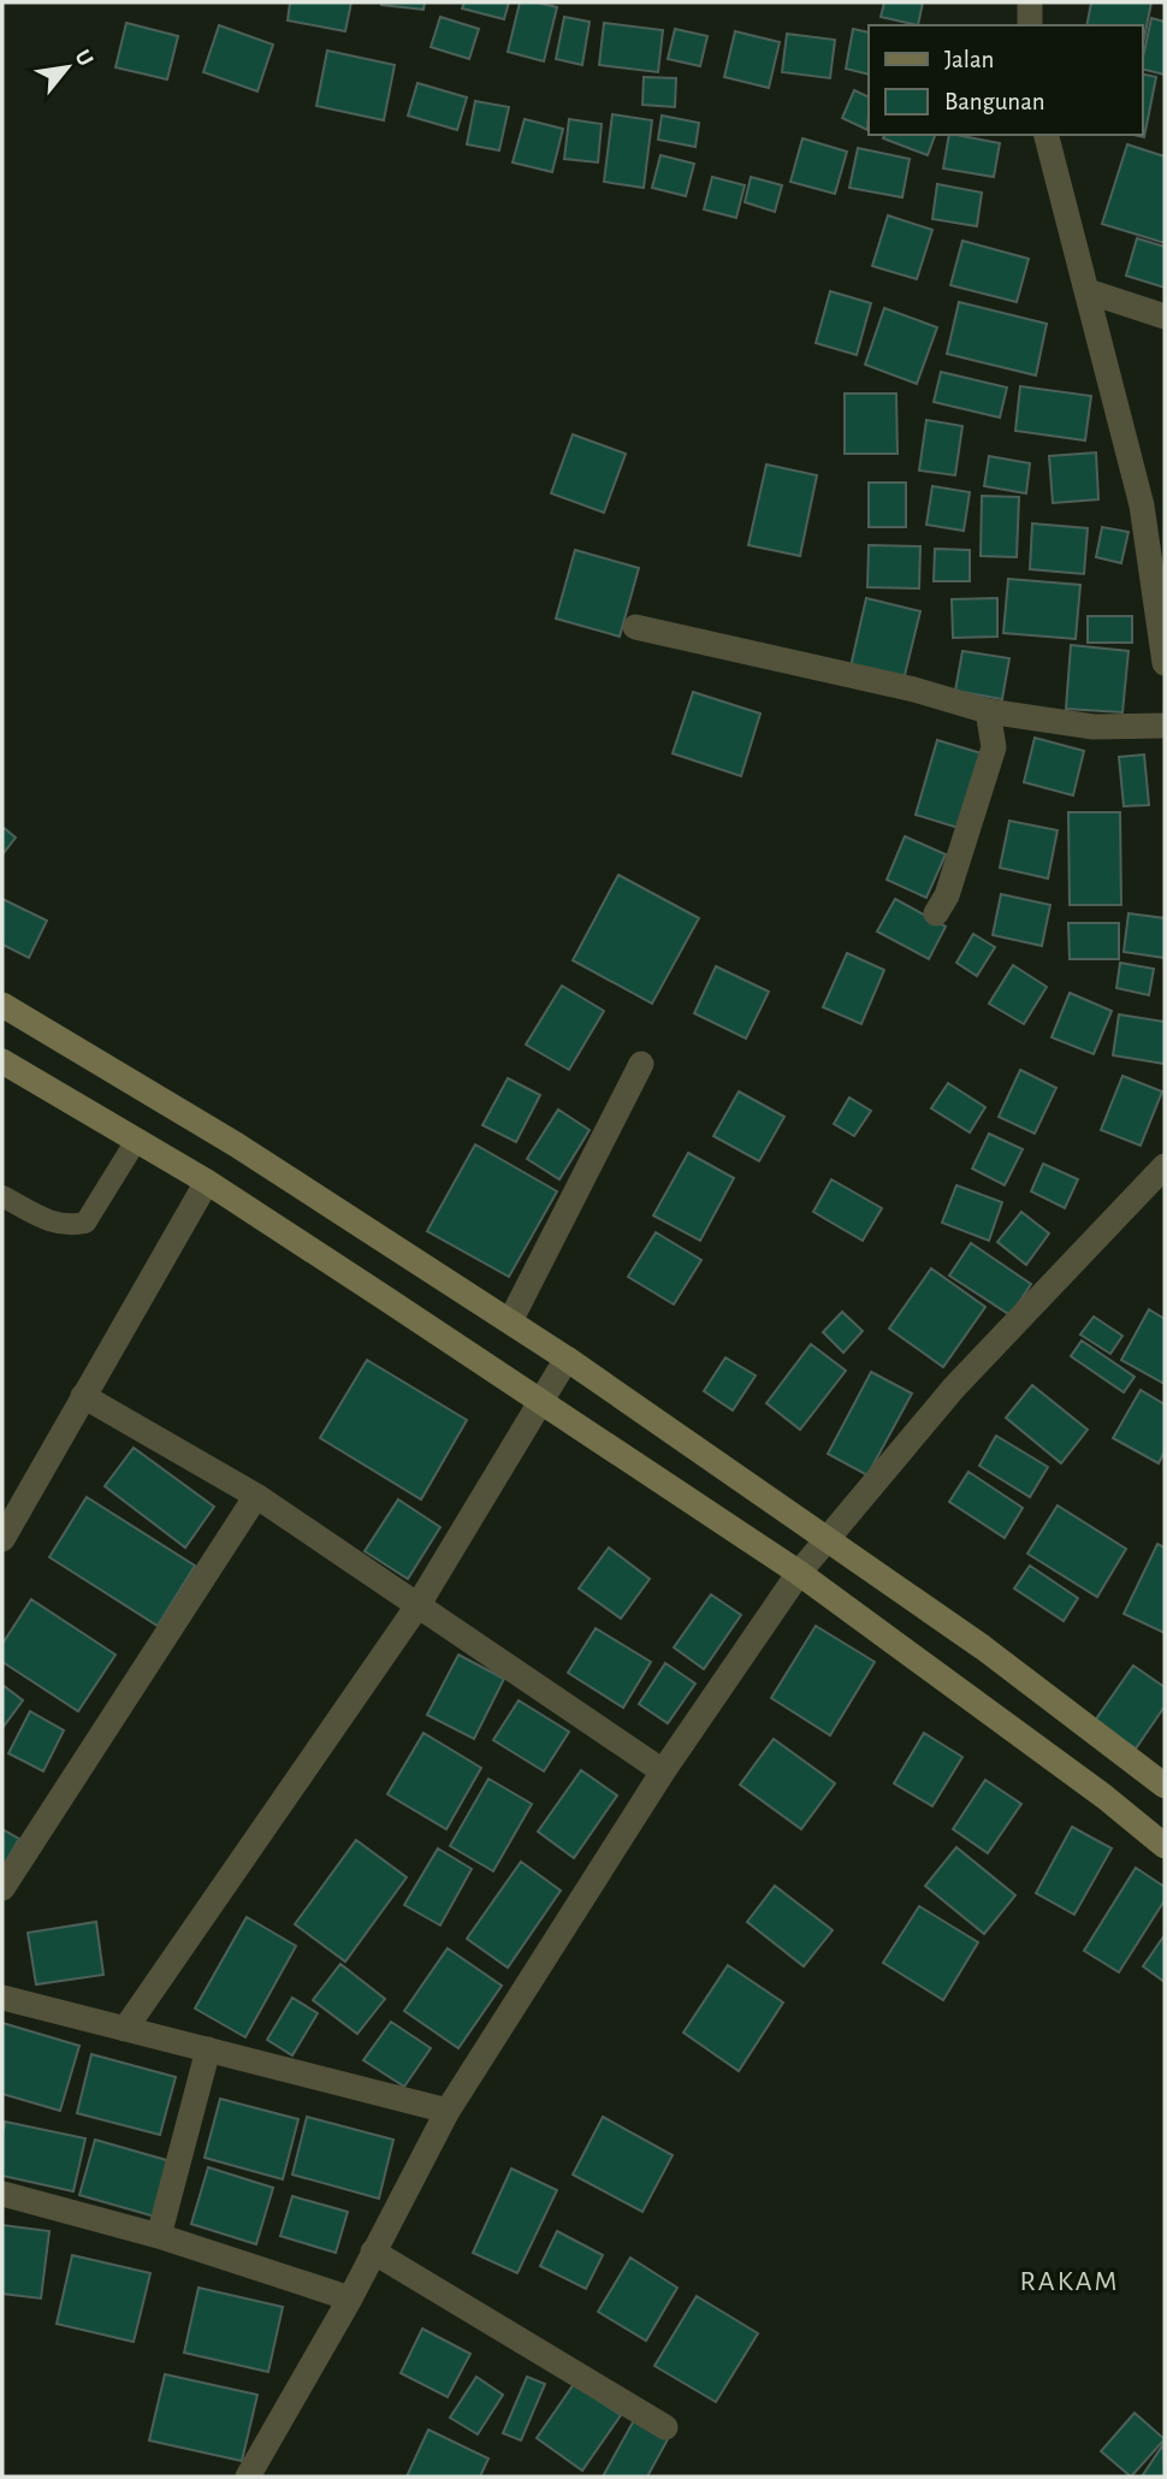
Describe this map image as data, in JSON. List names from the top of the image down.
{
  "districts": ["RAKAM"],
  "legend": ["Jalan", "Bangunan"],
  "north": "top right"
}
